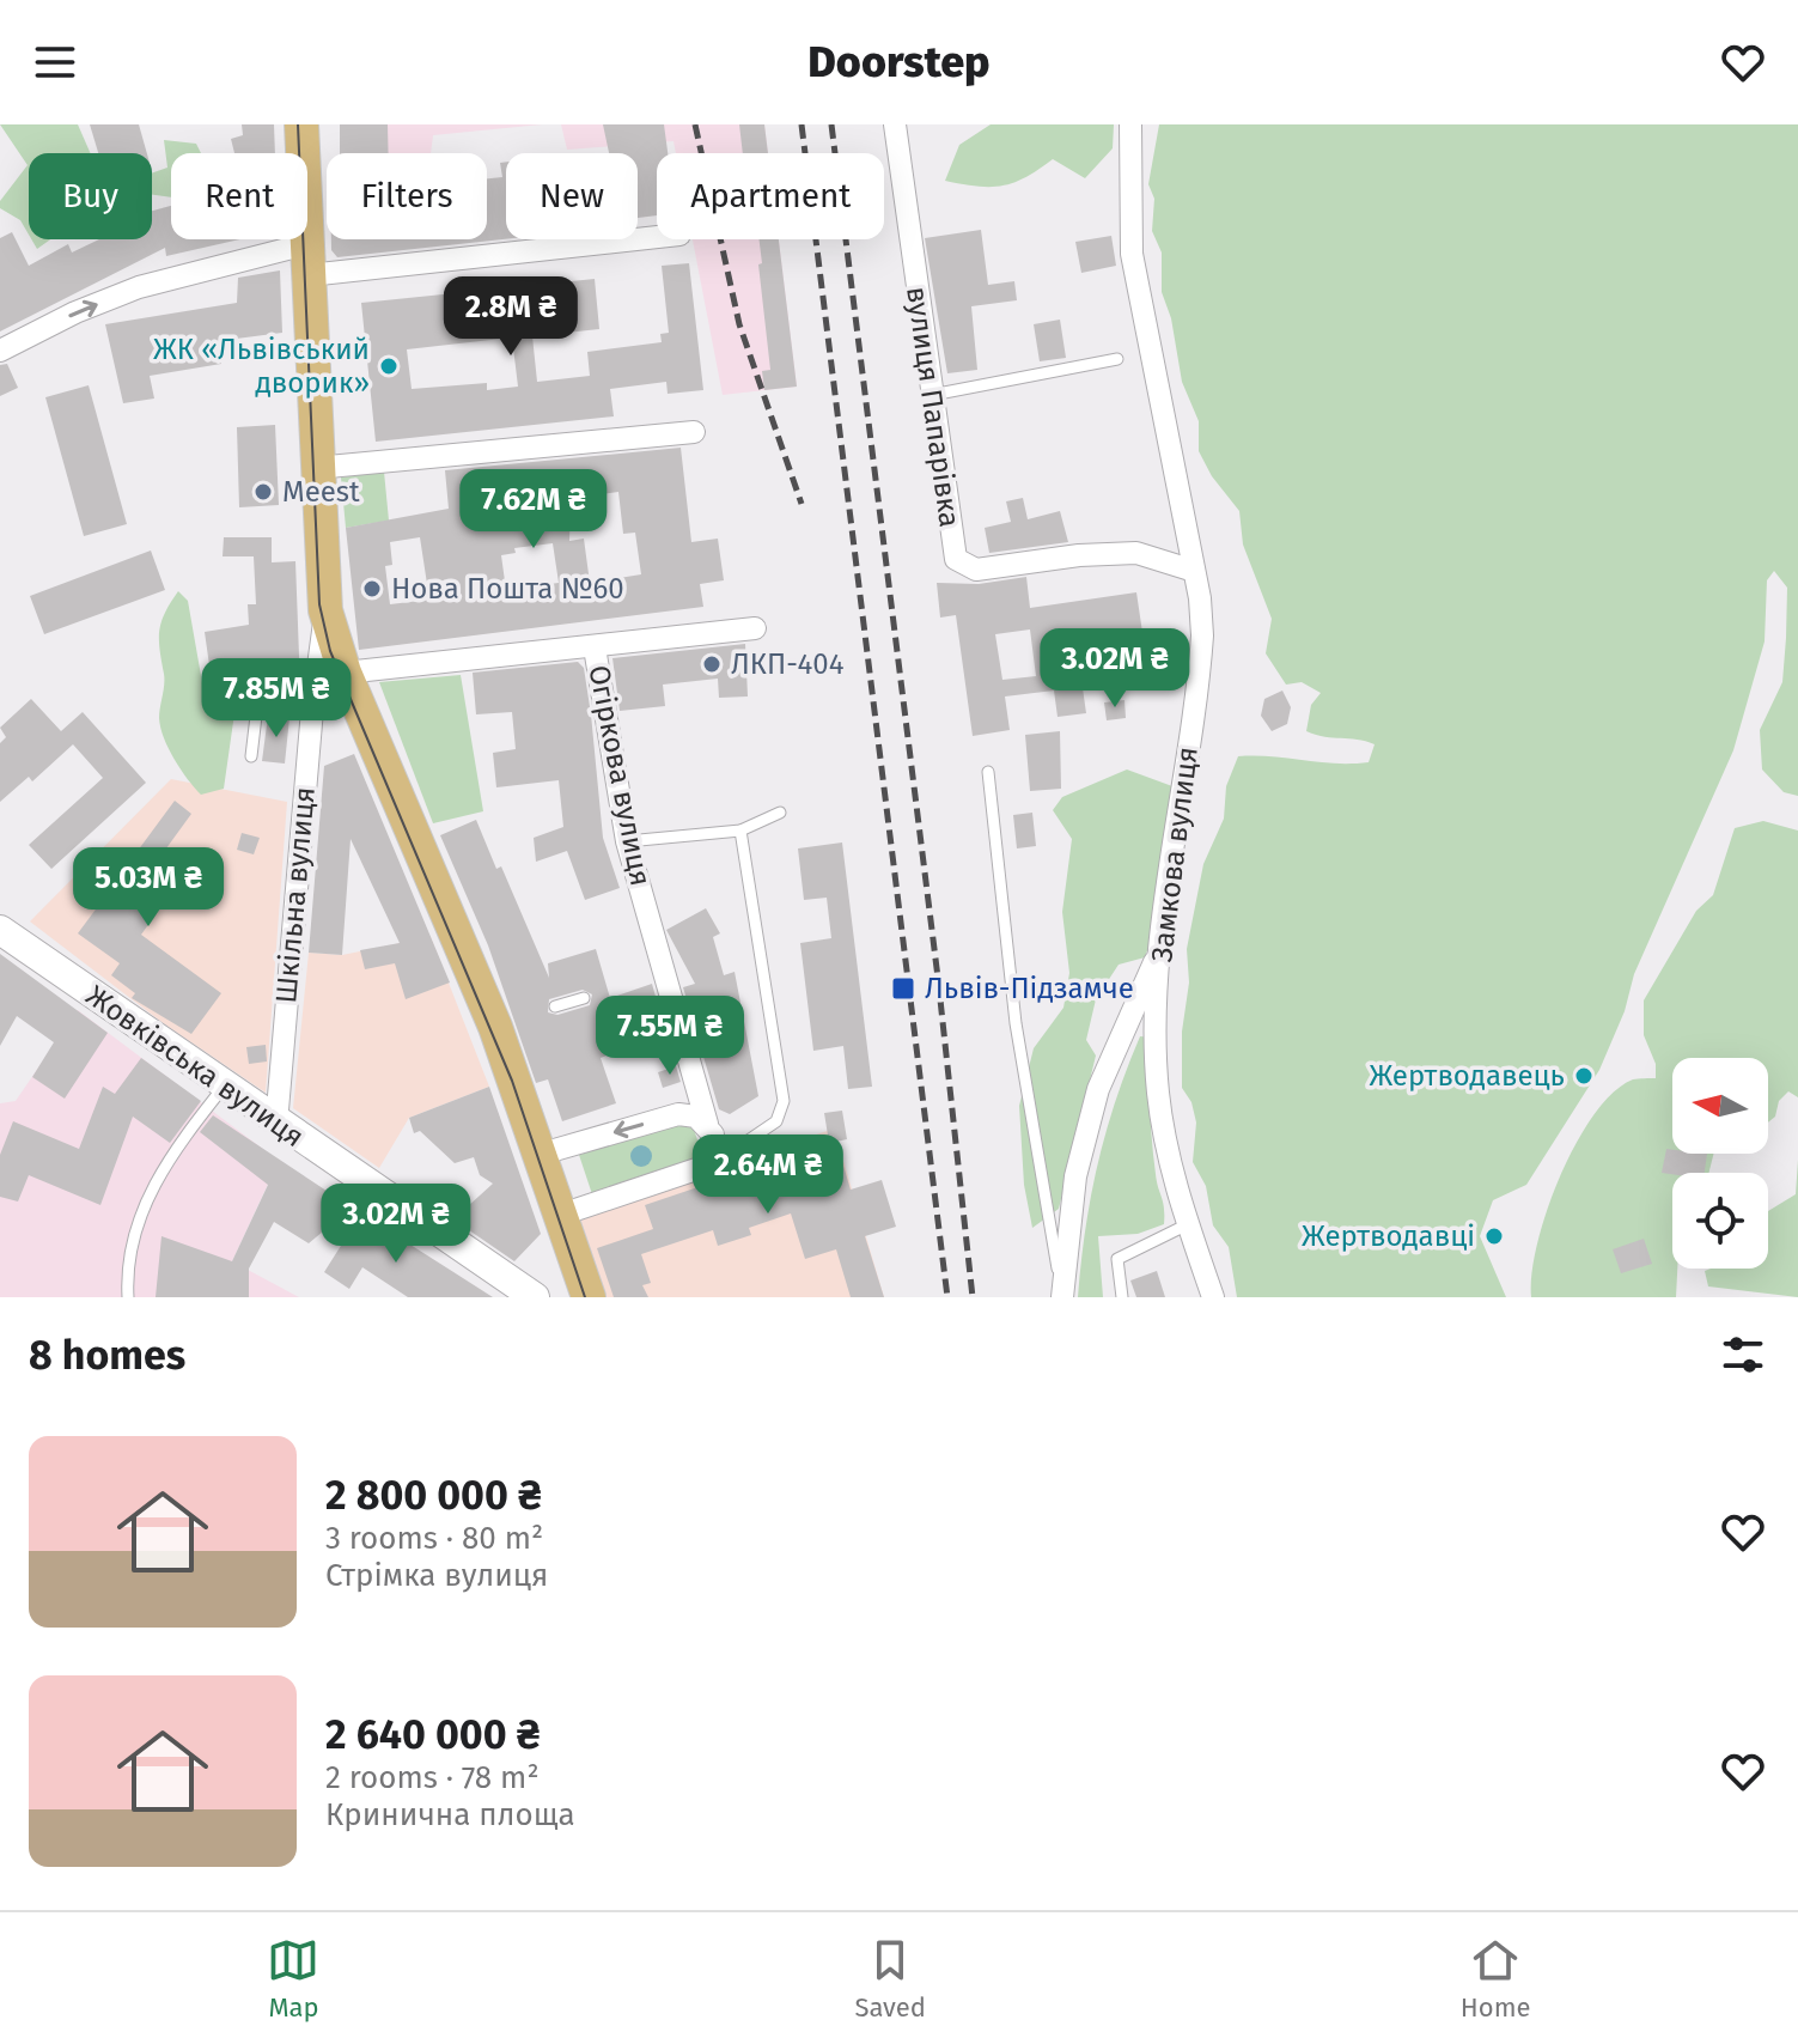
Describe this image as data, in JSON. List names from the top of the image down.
{
  "streets": {
    "street": [
      "вулиця Папарівка",
      "Огіркова вулиця",
      "Замкова вулиця",
      "Шкільна вулиця",
      "Жовківська вулиця"
    ]
  },
  "crossings": [
    ["вулиця Папарівка", "Замкова вулиця"],
    ["Шкільна вулиця", "Жовківська вулиця"]
  ],
  "places": {
    "other": [
      "ЖК «Львівський дворик»",
      "Meest",
      "Нова Пошта №60",
      "ЛКП-404",
      "Жертводавець",
      "Жертводавцi"
    ],
    "transit": ["Львів-Підзамче"]
  },
  "north": "left",
  "page": {
    "header": "Doorstep",
    "chip": [
      "Buy",
      "Rent",
      "Filters",
      "New",
      "Apartment"
    ],
    "price": [
      "2.8M ₴",
      "7.62M ₴",
      "3.02M ₴",
      "7.85M ₴",
      "5.03M ₴",
      "7.55M ₴",
      "2.64M ₴",
      "3.02M ₴"
    ],
    "heading": "8 homes",
    "list": [
      {
        "name": "2 800 000 ₴",
        "note": "3 rooms · 80 m² · Стрімка вулиця"
      },
      {
        "name": "2 640 000 ₴",
        "note": "2 rooms · 78 m² · Кринична площа"
      }
    ],
    "tabs": ["Map", "Saved", "Home"]
  }
}
